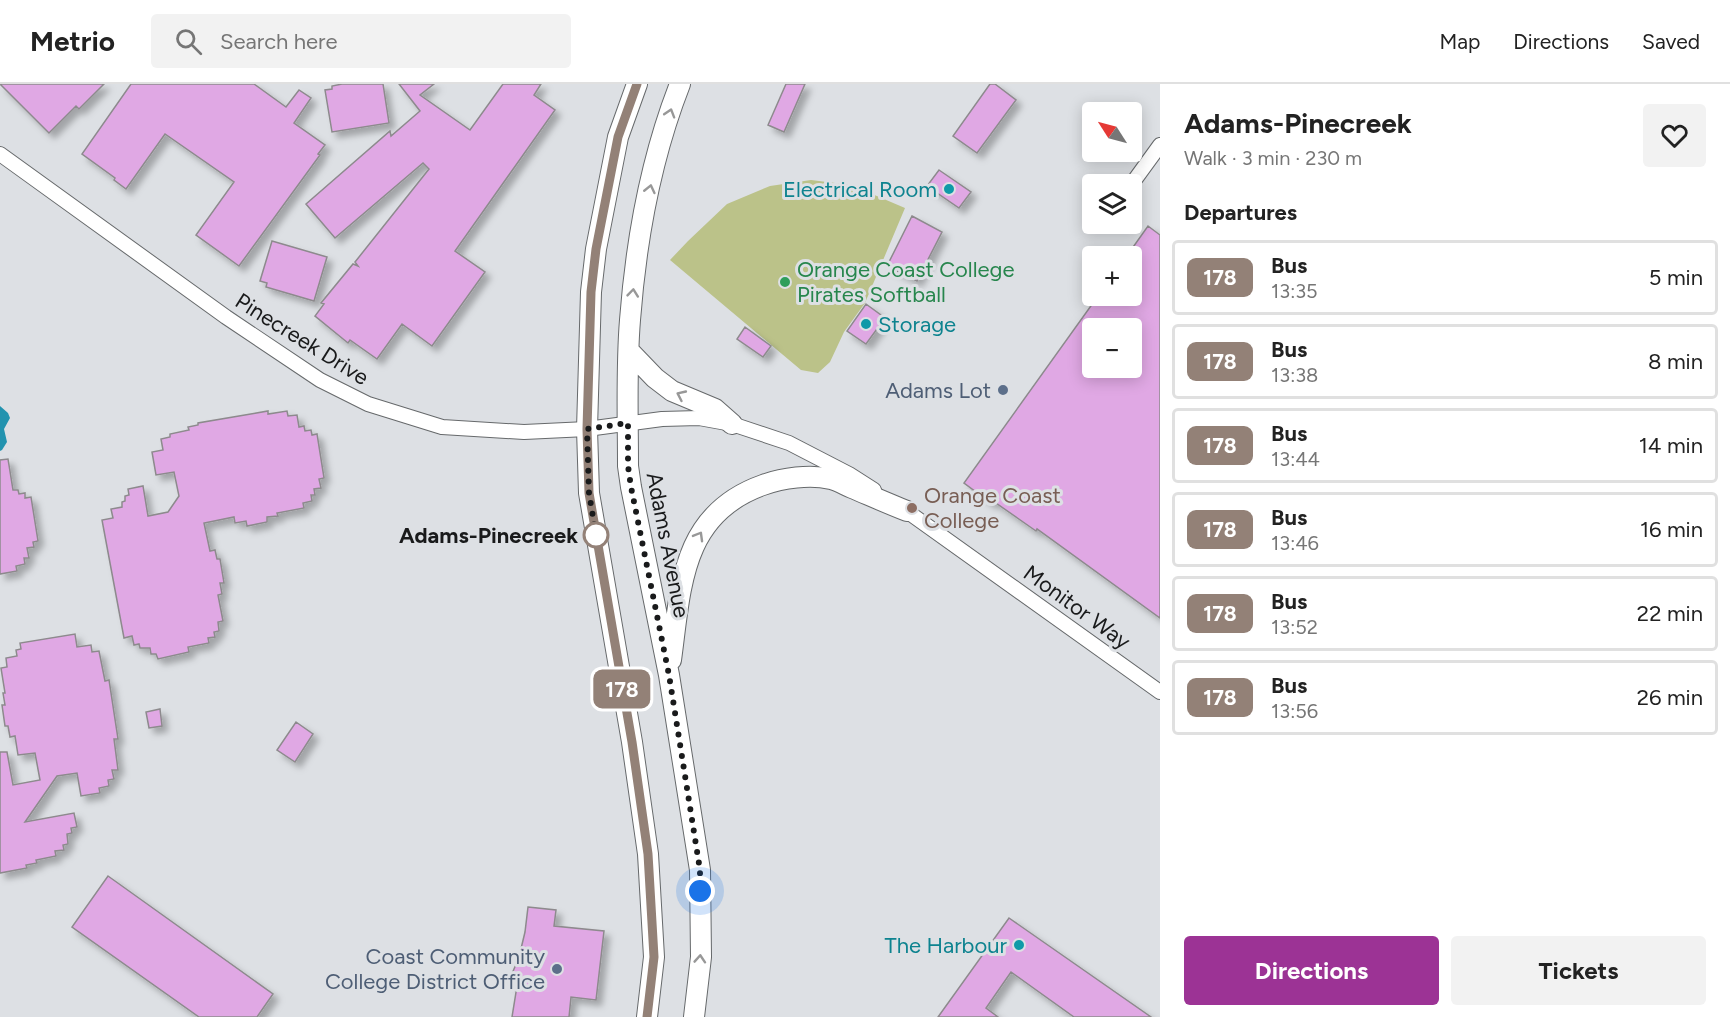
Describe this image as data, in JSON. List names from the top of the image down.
{
  "streets": {
    "main road": ["Adams Avenue"],
    "street": ["Pinecreek Drive", "Monitor Way"]
  },
  "crossings": [
    ["Pinecreek Drive", "Adams Avenue"],
    ["Pinecreek Drive", "Monitor Way"]
  ],
  "places": [
    "Electrical Room",
    "Orange Coast College Pirates Softball",
    "Storage",
    "Adams Lot",
    "Orange Coast College",
    "Adams-Pinecreek",
    "The Harbour",
    "Coast Community College District Office"
  ],
  "lines": ["bus line 178"],
  "north": "top left",
  "page": {
    "header": "Metrio",
    "search": "Search here",
    "nav": ["Map", "Directions", "Saved"],
    "on_map": "178",
    "heading": [
      ["Adams-Pinecreek", "Walk · 3 min · 230 m"],
      "Departures"
    ],
    "map_buttons": ["+", "−"],
    "list": [
      {
        "mark": "178",
        "name": "Bus",
        "note": "13:35",
        "value": "5 min"
      },
      {
        "mark": "178",
        "name": "Bus",
        "note": "13:38",
        "value": "8 min"
      },
      {
        "mark": "178",
        "name": "Bus",
        "note": "13:44",
        "value": "14 min"
      },
      {
        "mark": "178",
        "name": "Bus",
        "note": "13:46",
        "value": "16 min"
      },
      {
        "mark": "178",
        "name": "Bus",
        "note": "13:52",
        "value": "22 min"
      },
      {
        "mark": "178",
        "name": "Bus",
        "note": "13:56",
        "value": "26 min"
      }
    ],
    "buttons": ["Directions", "Tickets"]
  }
}
